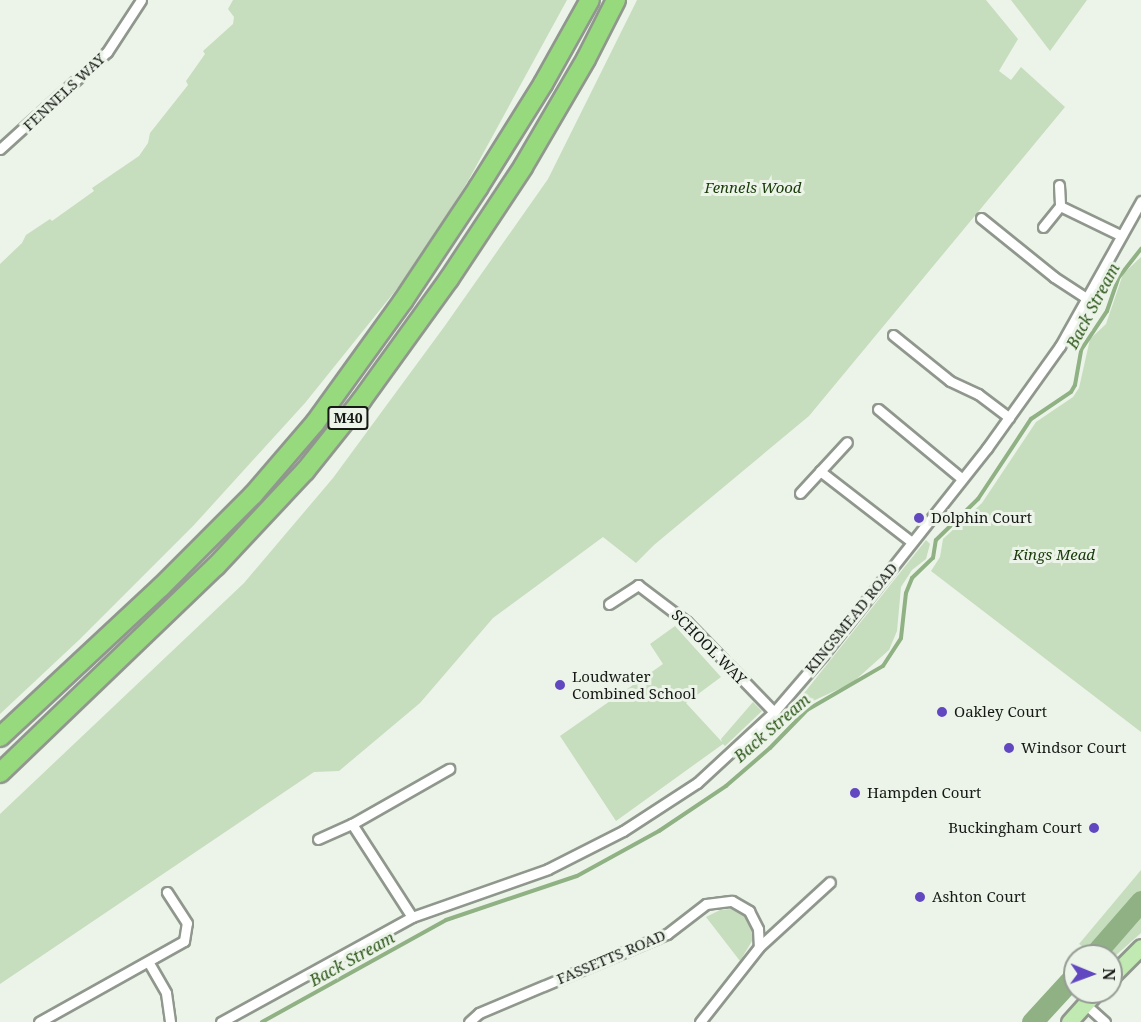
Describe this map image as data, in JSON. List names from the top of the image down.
{
  "streets": {
    "highway": ["M40"],
    "street": [
      "FENNELS WAY",
      "KINGSMEAD ROAD",
      "SCHOOL WAY",
      "FASSETTS ROAD"
    ]
  },
  "crossings": [
    ["KINGSMEAD ROAD", "SCHOOL WAY"]
  ],
  "water": ["Back Stream"],
  "parks": ["Fennels Wood", "Kings Mead"],
  "places": [
    "Dolphin Court",
    "Loudwater Combined School",
    "Oakley Court",
    "Windsor Court",
    "Hampden Court",
    "Buckingham Court",
    "Ashton Court"
  ],
  "north": "right"
}
